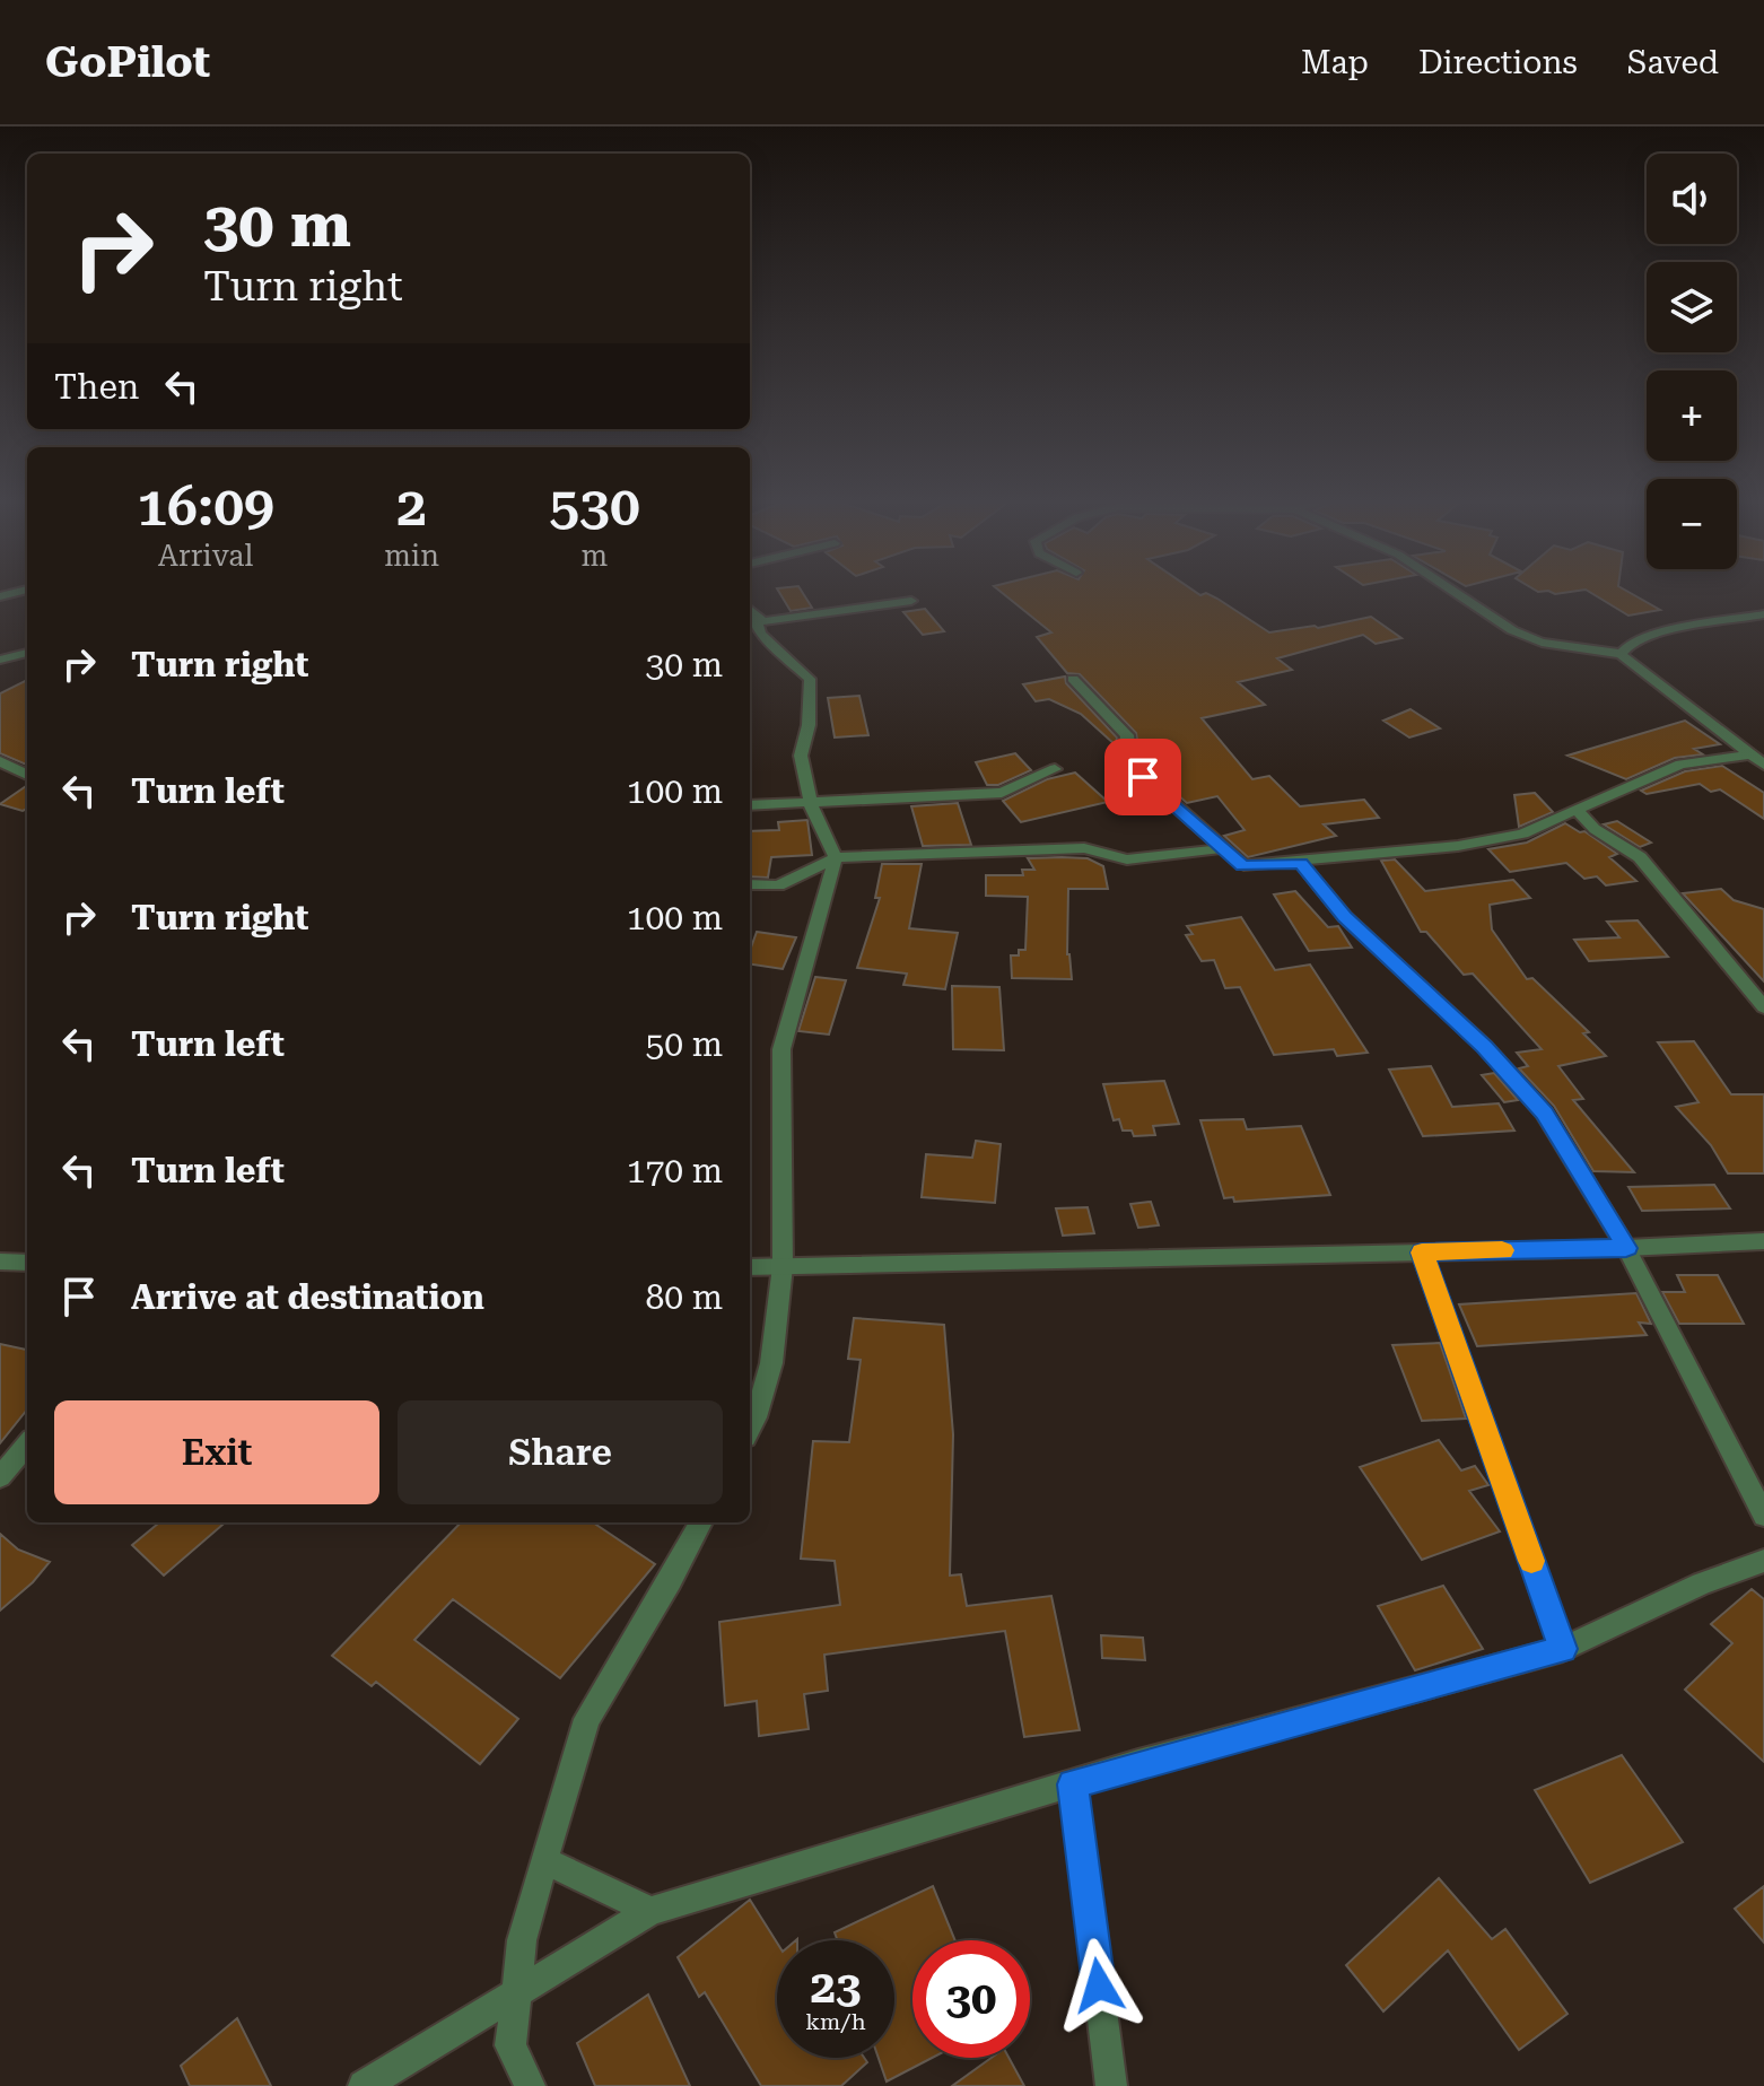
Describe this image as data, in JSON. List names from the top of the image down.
{
  "page": {
    "header": "GoPilot",
    "nav": ["Map", "Directions", "Saved"],
    "map_buttons": ["+", "−"],
    "turn": ["30 m", "Turn right"],
    "then": "Then",
    "eta": [
      "16:09",
      "Arrival",
      "2",
      "min",
      "530",
      "m"
    ],
    "list": [
      {
        "name": "Turn right",
        "value": "30 m"
      },
      {
        "name": "Turn left",
        "value": "100 m"
      },
      {
        "name": "Turn right",
        "value": "100 m"
      },
      {
        "name": "Turn left",
        "value": "50 m"
      },
      {
        "name": "Turn left",
        "value": "170 m"
      },
      {
        "name": "Arrive at destination",
        "value": "80 m"
      }
    ],
    "buttons": ["Exit", "Share"],
    "speed": "23 km/h",
    "limit": "30"
  }
}
